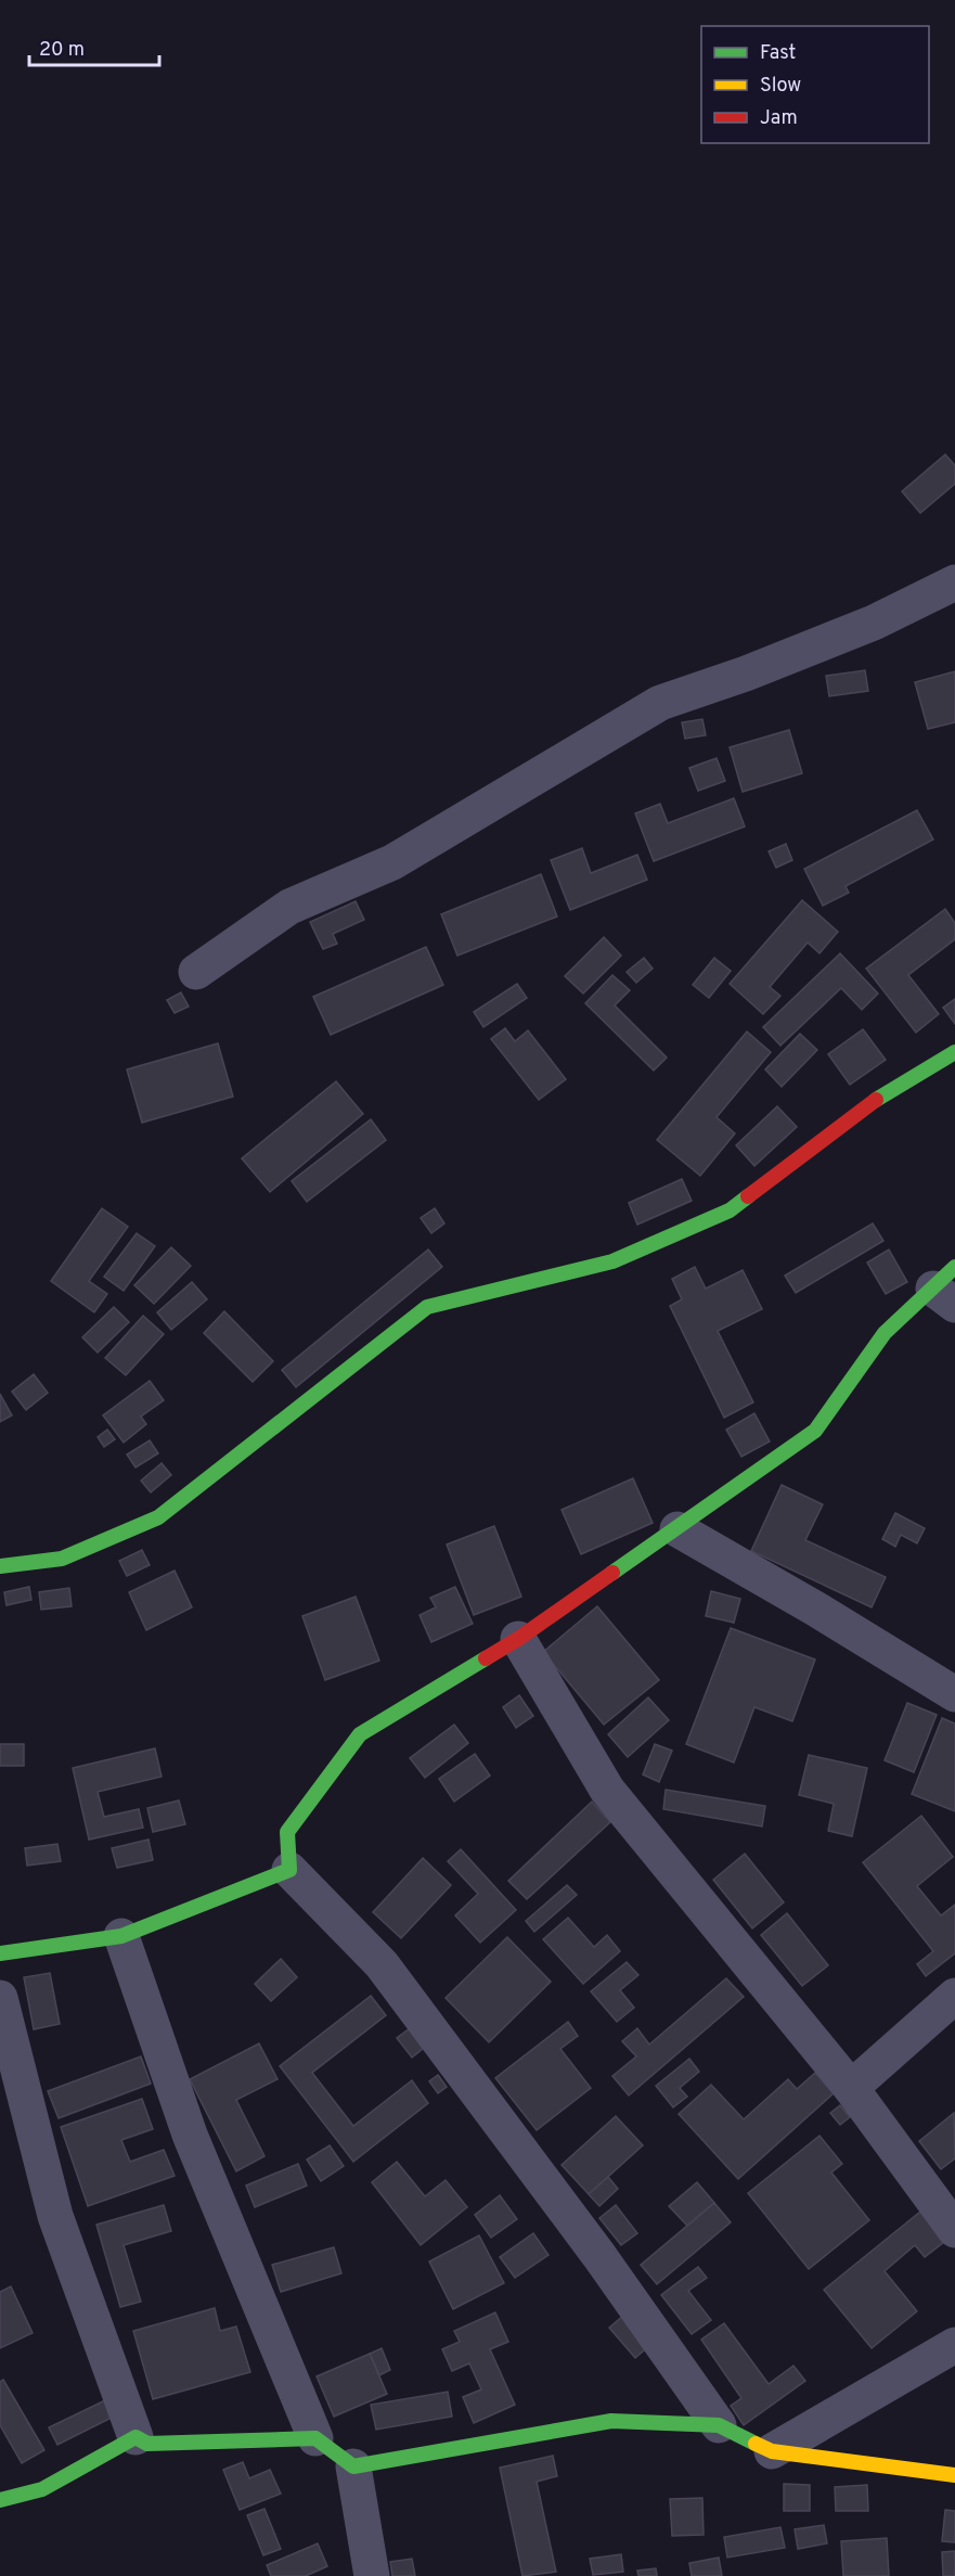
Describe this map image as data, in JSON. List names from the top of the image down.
{
  "legend": ["Fast", "Slow", "Jam"],
  "scale_bar": "20 m"
}
